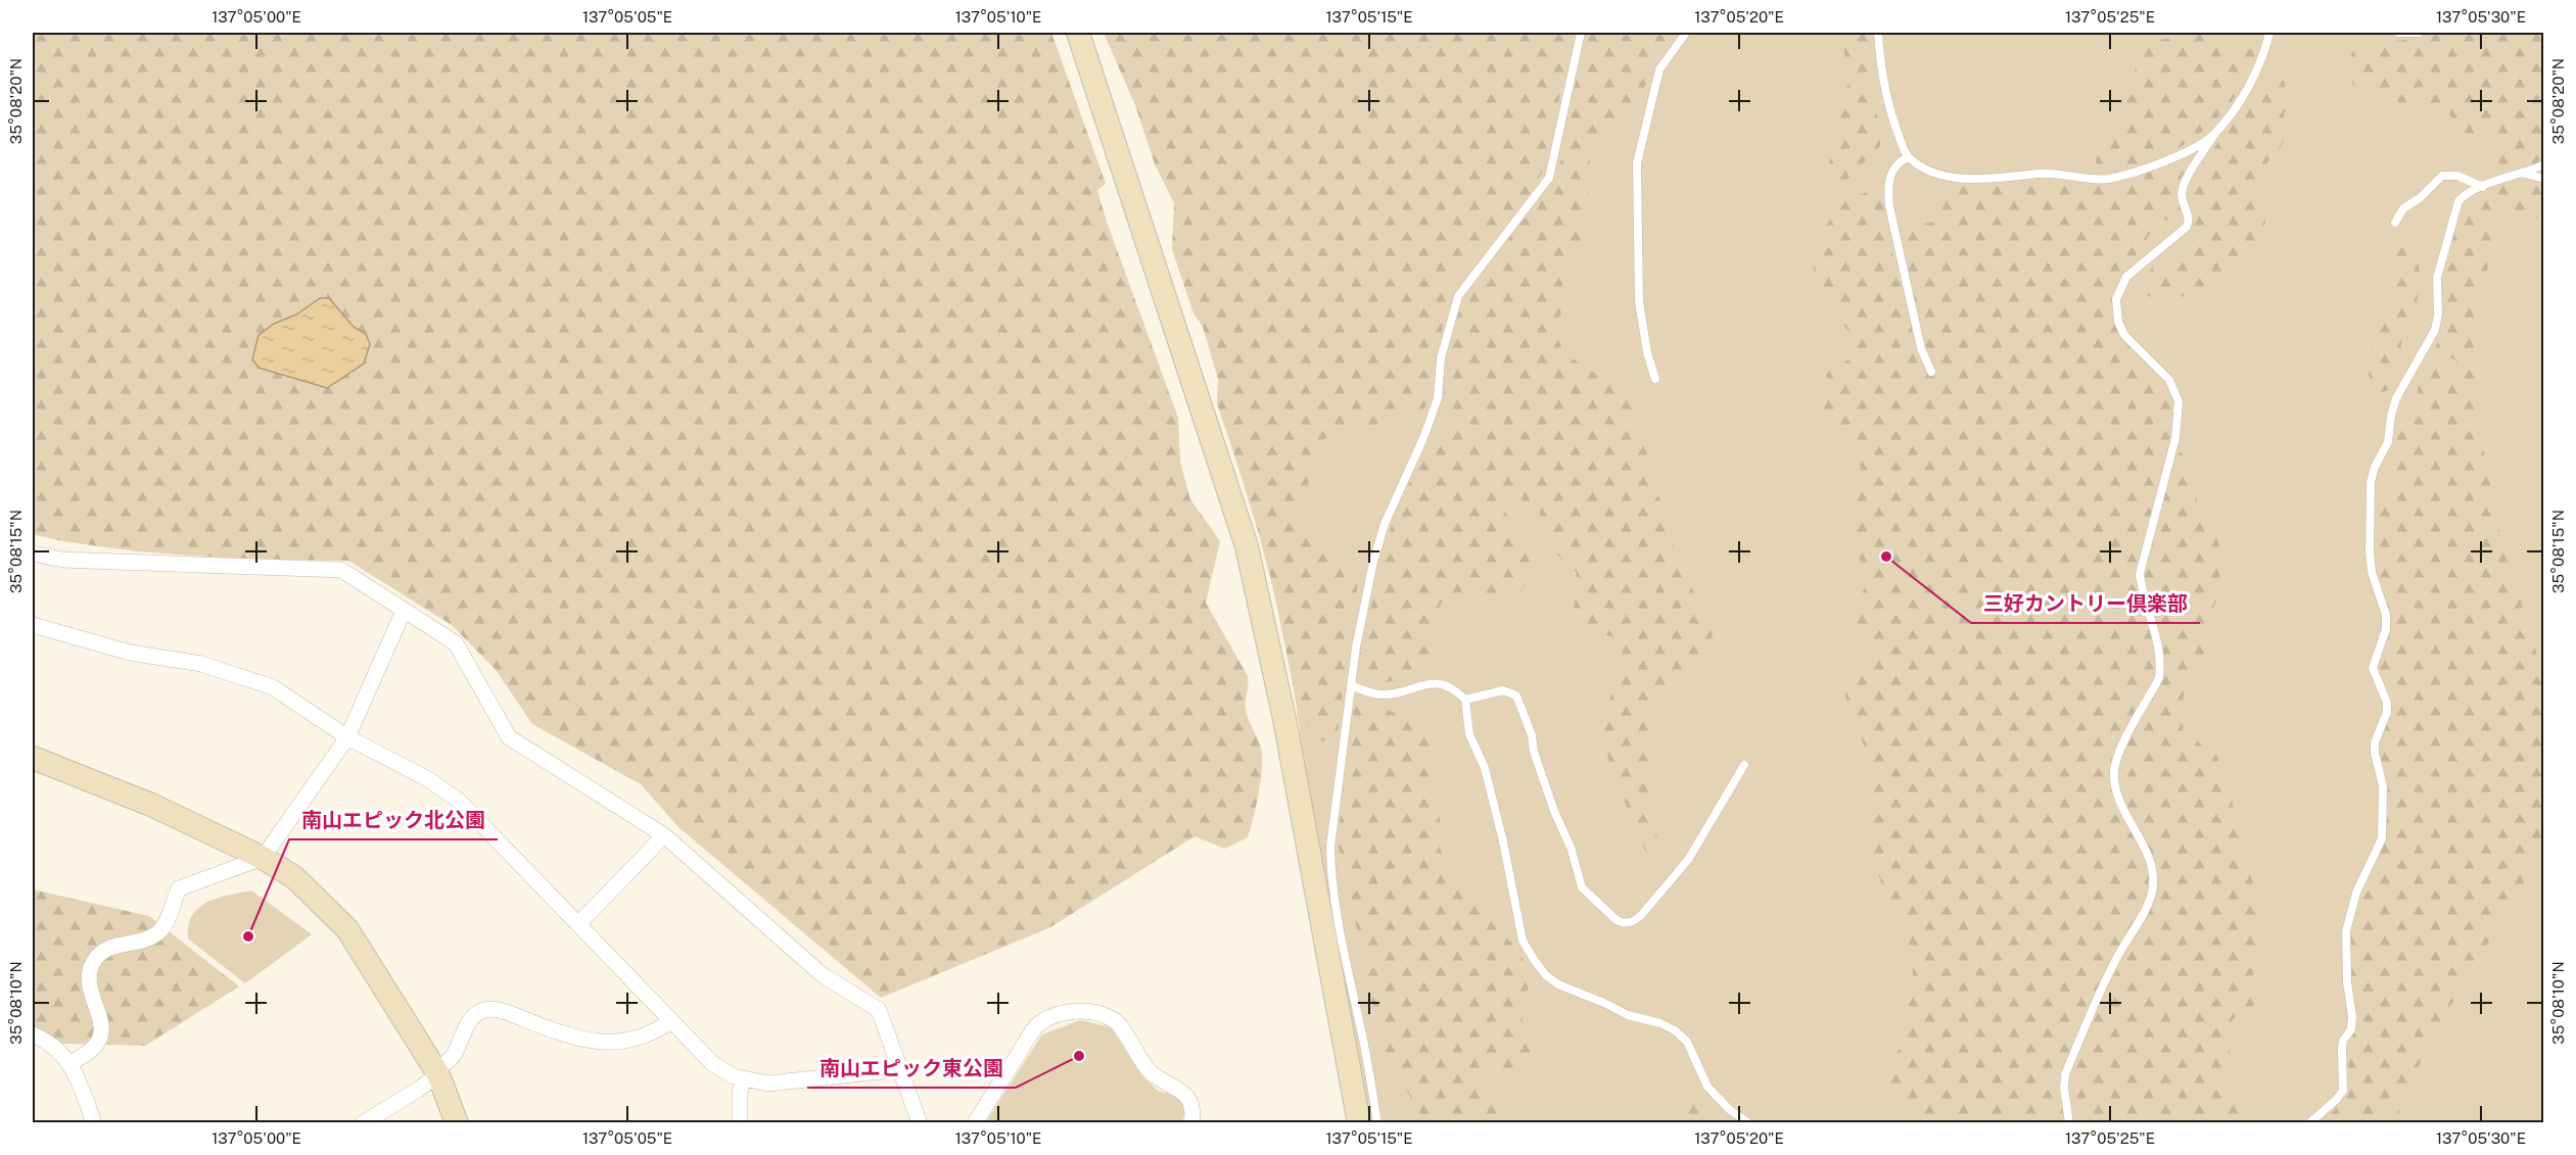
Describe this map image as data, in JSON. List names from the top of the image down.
{
  "places": ["三好カントリー倶楽部", "南山エピック北公園", "南山エピック東公園"],
  "coordinates": [
    "137°05'00\"E",
    "137°05'05\"E",
    "137°05'10\"E",
    "137°05'15\"E",
    "137°05'20\"E",
    "137°05'25\"E",
    "137°05'30\"E",
    "35°08'20\"N",
    "35°08'15\"N",
    "35°08'10\"N"
  ]
}
